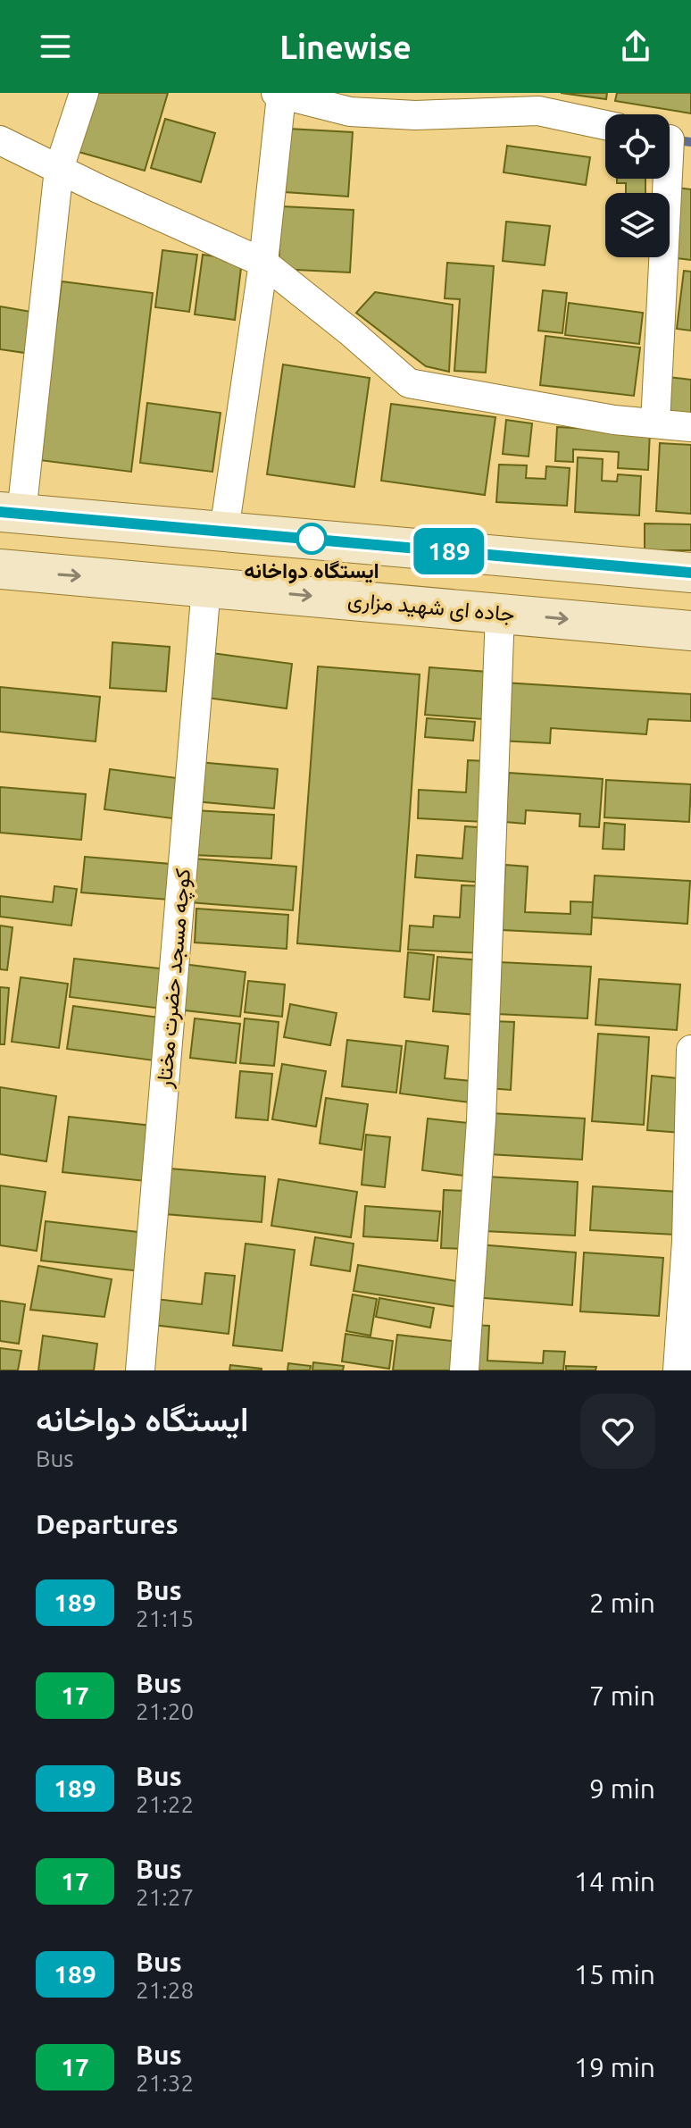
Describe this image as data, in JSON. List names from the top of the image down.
{
  "streets": {
    "main road": ["جاده ای شهید مزاری"],
    "street": ["کوچه مسجد حضرت مختار"]
  },
  "crossings": [
    ["جاده ای شهید مزاری", "کوچه مسجد حضرت مختار"]
  ],
  "places": ["ایستگاه دواخانه"],
  "lines": ["bus line 189"],
  "page": {
    "header": "Linewise",
    "on_map": "189",
    "heading": [
      ["ایستگاه دواخانه", "Bus"],
      "Departures"
    ],
    "list": [
      {
        "mark": "189",
        "name": "Bus",
        "note": "21:15",
        "value": "2 min"
      },
      {
        "mark": "17",
        "name": "Bus",
        "note": "21:20",
        "value": "7 min"
      },
      {
        "mark": "189",
        "name": "Bus",
        "note": "21:22",
        "value": "9 min"
      },
      {
        "mark": "17",
        "name": "Bus",
        "note": "21:27",
        "value": "14 min"
      },
      {
        "mark": "189",
        "name": "Bus",
        "note": "21:28",
        "value": "15 min"
      },
      {
        "mark": "17",
        "name": "Bus",
        "note": "21:32",
        "value": "19 min"
      }
    ]
  }
}
